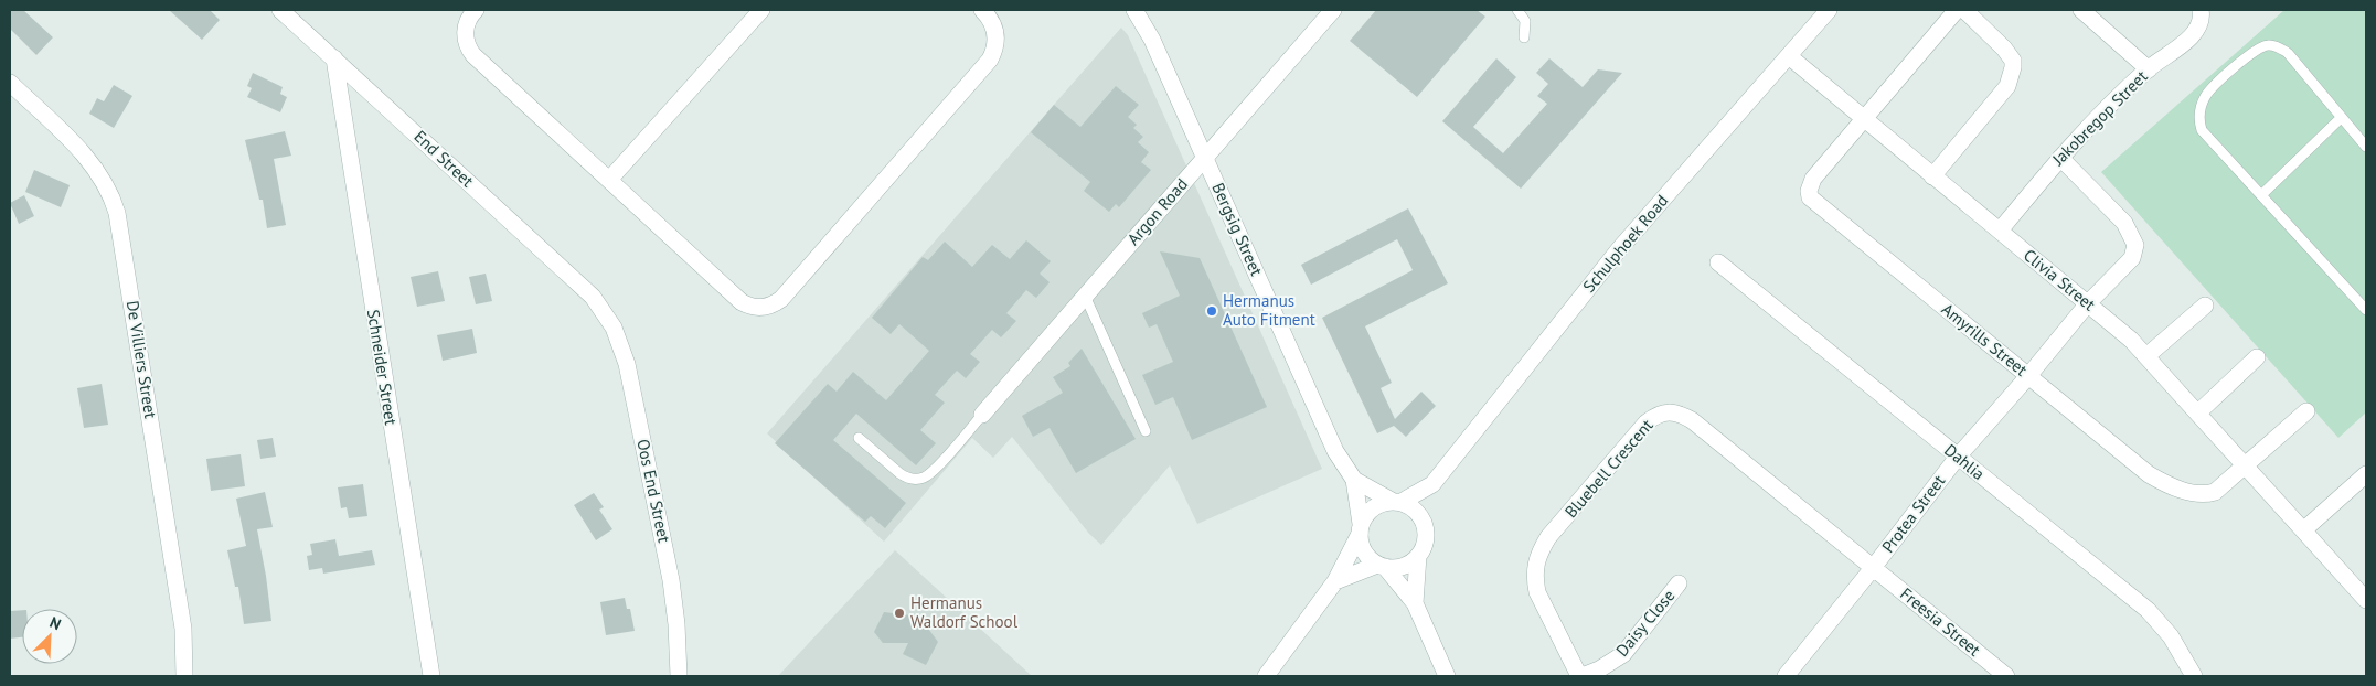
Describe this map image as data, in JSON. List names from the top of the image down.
{
  "streets": {
    "street": [
      "Jakobregop Street",
      "End Street",
      "Argon Road",
      "Bergsig Street",
      "Schulphoek Road",
      "Clivia Street",
      "Amyrills Street",
      "De Villiers Street",
      "Schneider Street",
      "Dahlia",
      "Bluebell Crescent",
      "Oos End Street",
      "Protea Street",
      "Freesia Street",
      "Daisy Close"
    ]
  },
  "crossings": [
    ["Jakobregop Street", "Clivia Street"],
    ["Jakobregop Street", "Protea Street"],
    ["End Street", "Schneider Street"],
    ["End Street", "Oos End Street"],
    ["Argon Road", "Bergsig Street"],
    ["Bergsig Street", "Schulphoek Road"],
    ["Schulphoek Road", "Clivia Street"],
    ["Clivia Street", "Amyrills Street"],
    ["Clivia Street", "Protea Street"],
    ["Amyrills Street", "Protea Street"],
    ["Dahlia", "Protea Street"],
    ["Bluebell Crescent", "Protea Street"],
    ["Bluebell Crescent", "Freesia Street"],
    ["Bluebell Crescent", "Daisy Close"],
    ["Protea Street", "Freesia Street"]
  ],
  "places": ["Hermanus Auto Fitment", "Hermanus Waldorf School"],
  "north": "top right"
}
